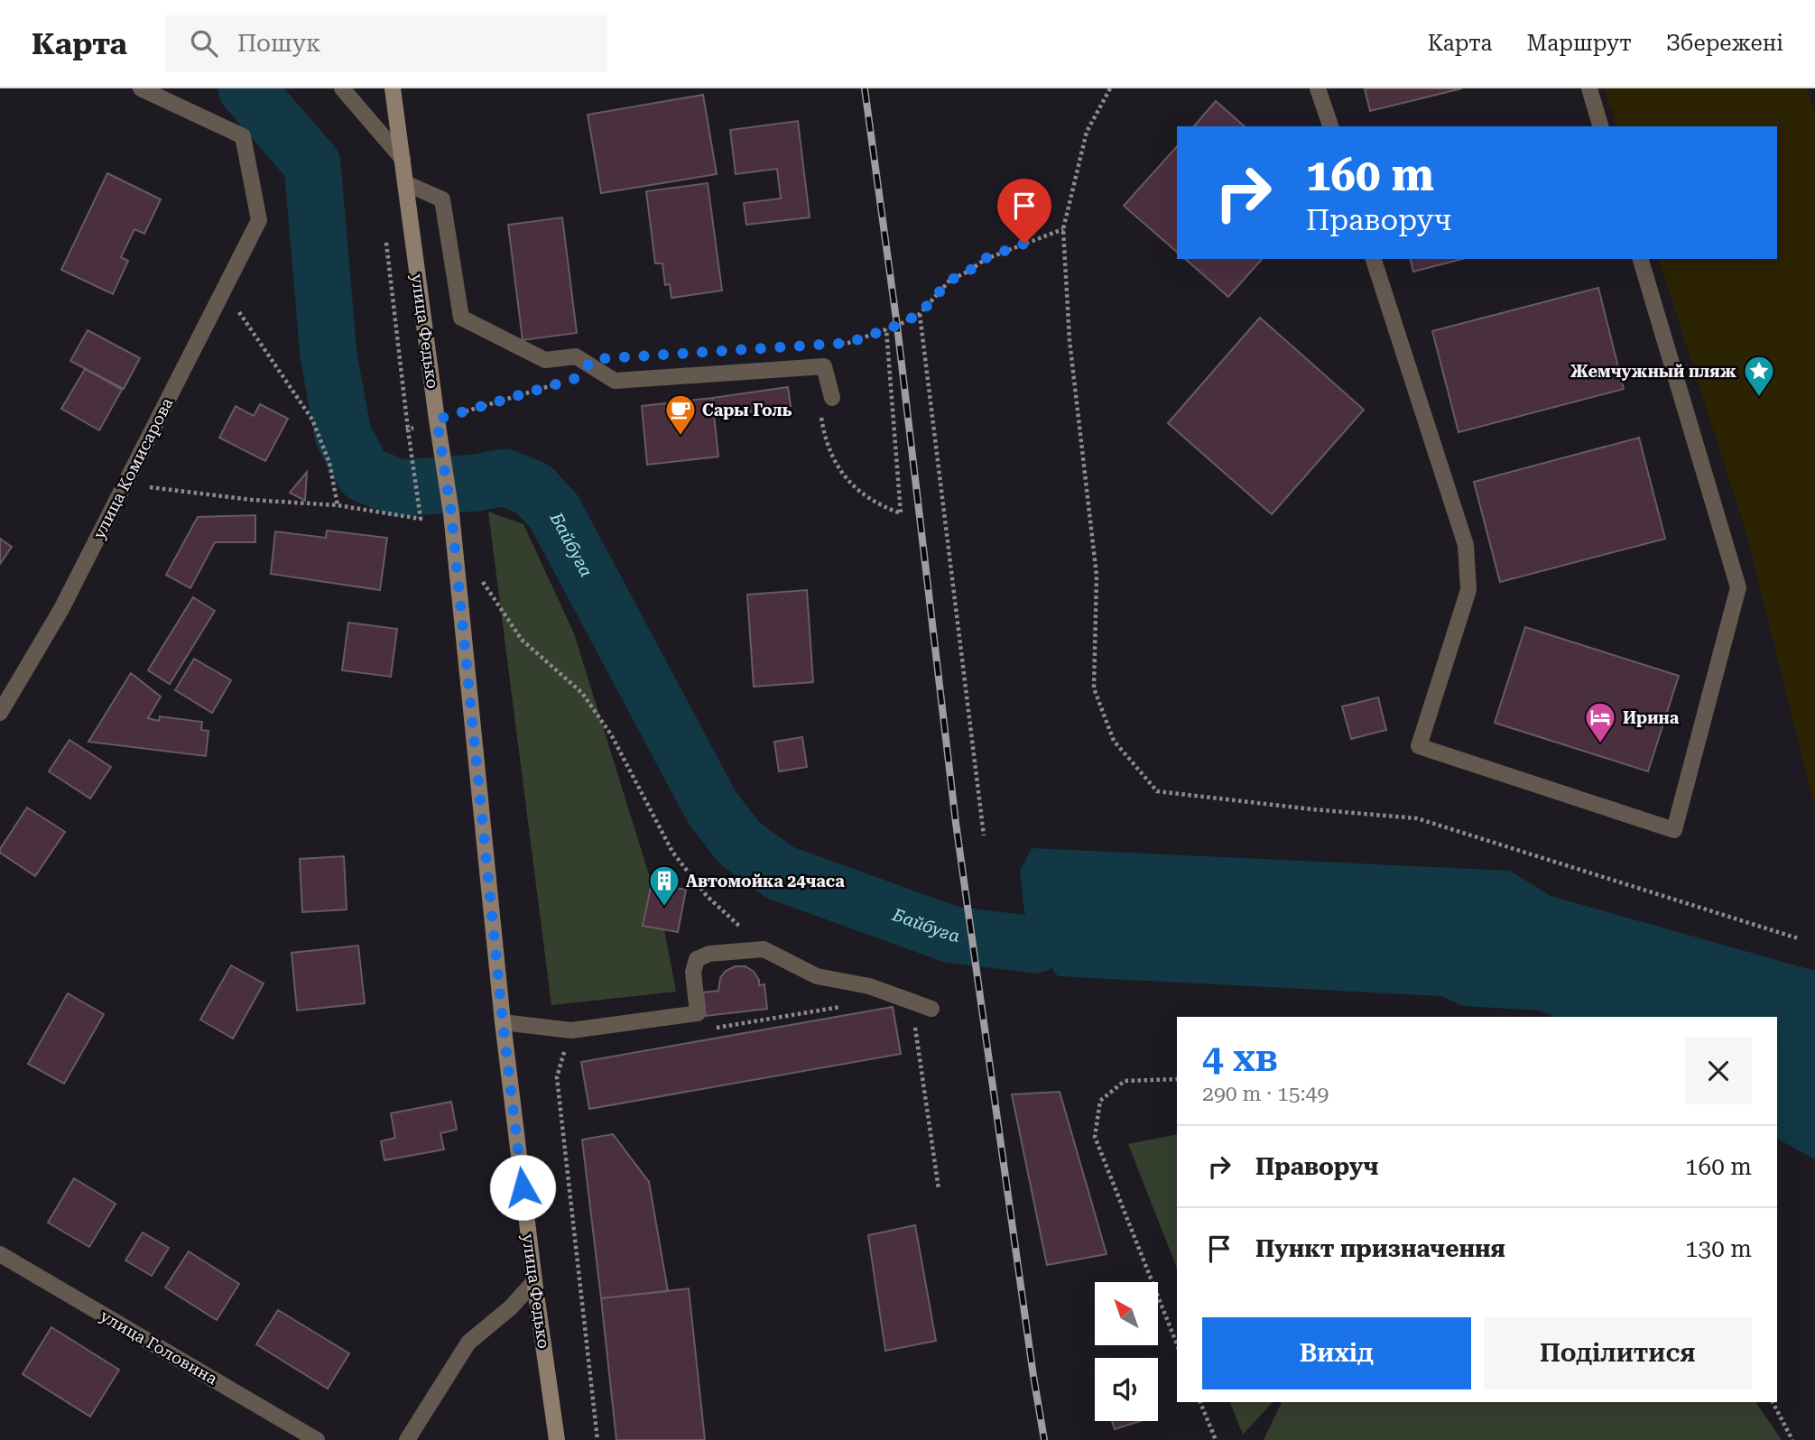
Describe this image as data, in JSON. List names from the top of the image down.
{
  "streets": {
    "main road": ["улица Федько"],
    "street": ["улица Комисарова", "улица Головина"]
  },
  "water": ["Байбуга"],
  "places": {
    "place": ["Жемчужный пляж"],
    "cafe": ["Сары Голь"],
    "hotel": ["Ирина"],
    "building": ["Автомойка 24часа"]
  },
  "north": "top left",
  "page": {
    "header": "Карта",
    "search": "Пошук",
    "nav": ["Карта", "Маршрут", "Збережені"],
    "turn": ["160 m", "Праворуч"],
    "heading": ["4 хв", "290 m · 15:49"],
    "list": [
      {
        "name": "Праворуч",
        "value": "160 m"
      },
      {
        "name": "Пункт призначення",
        "value": "130 m"
      }
    ],
    "buttons": ["Вихід", "Поділитися"]
  }
}
